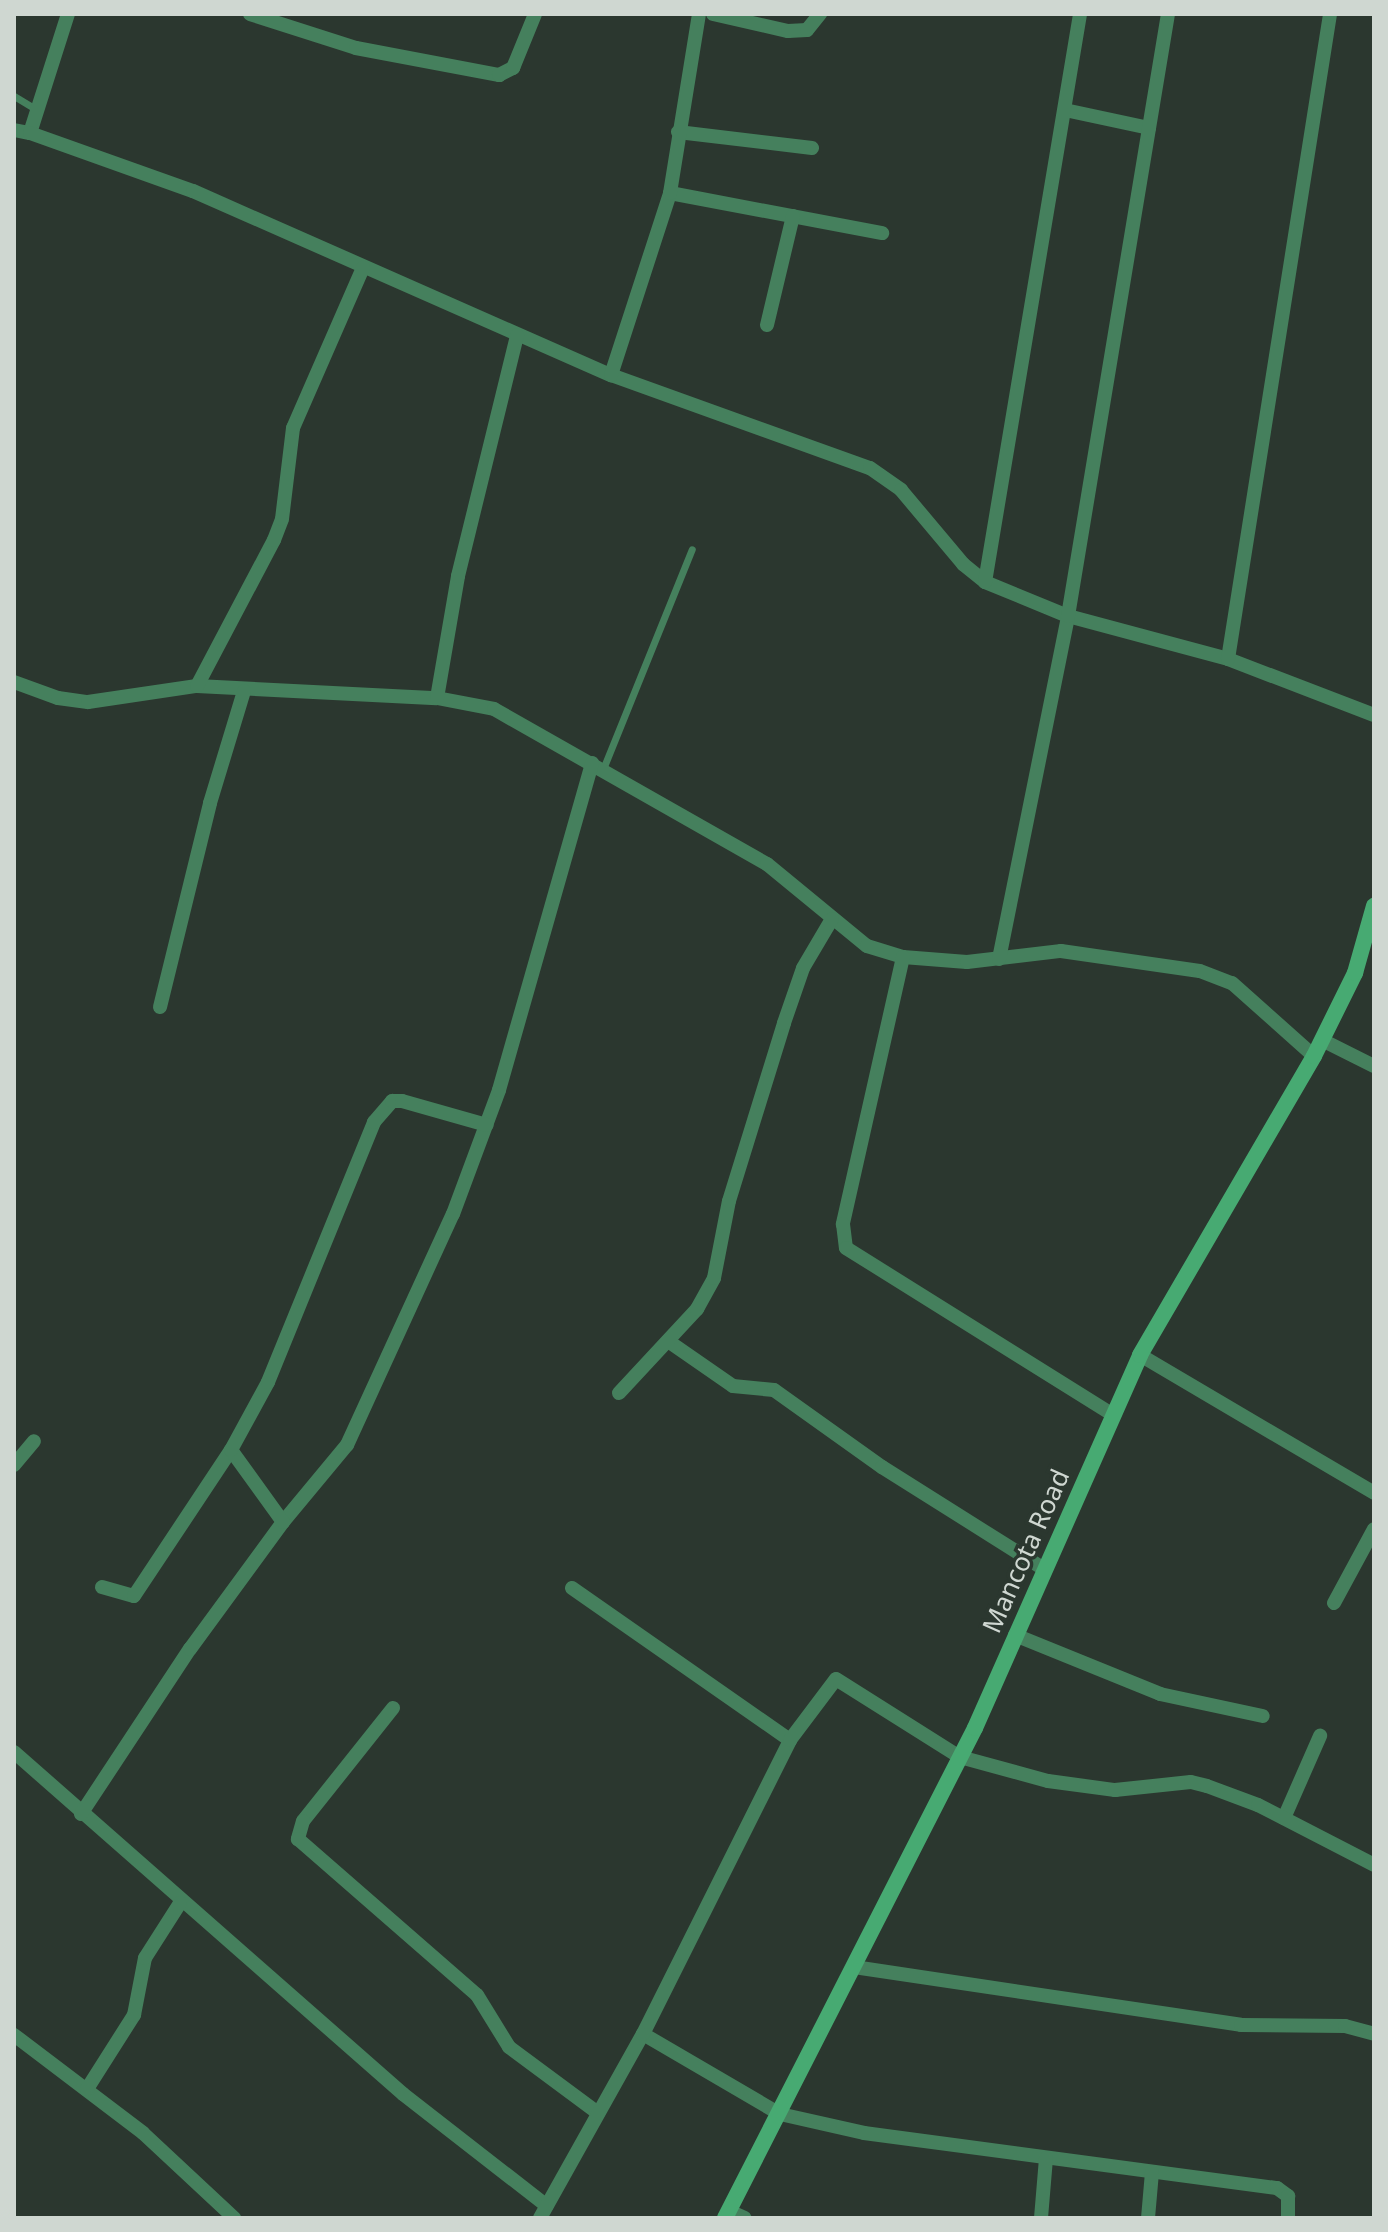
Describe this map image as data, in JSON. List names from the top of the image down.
{
  "streets": {
    "main road": ["Mancota Road"]
  }
}
